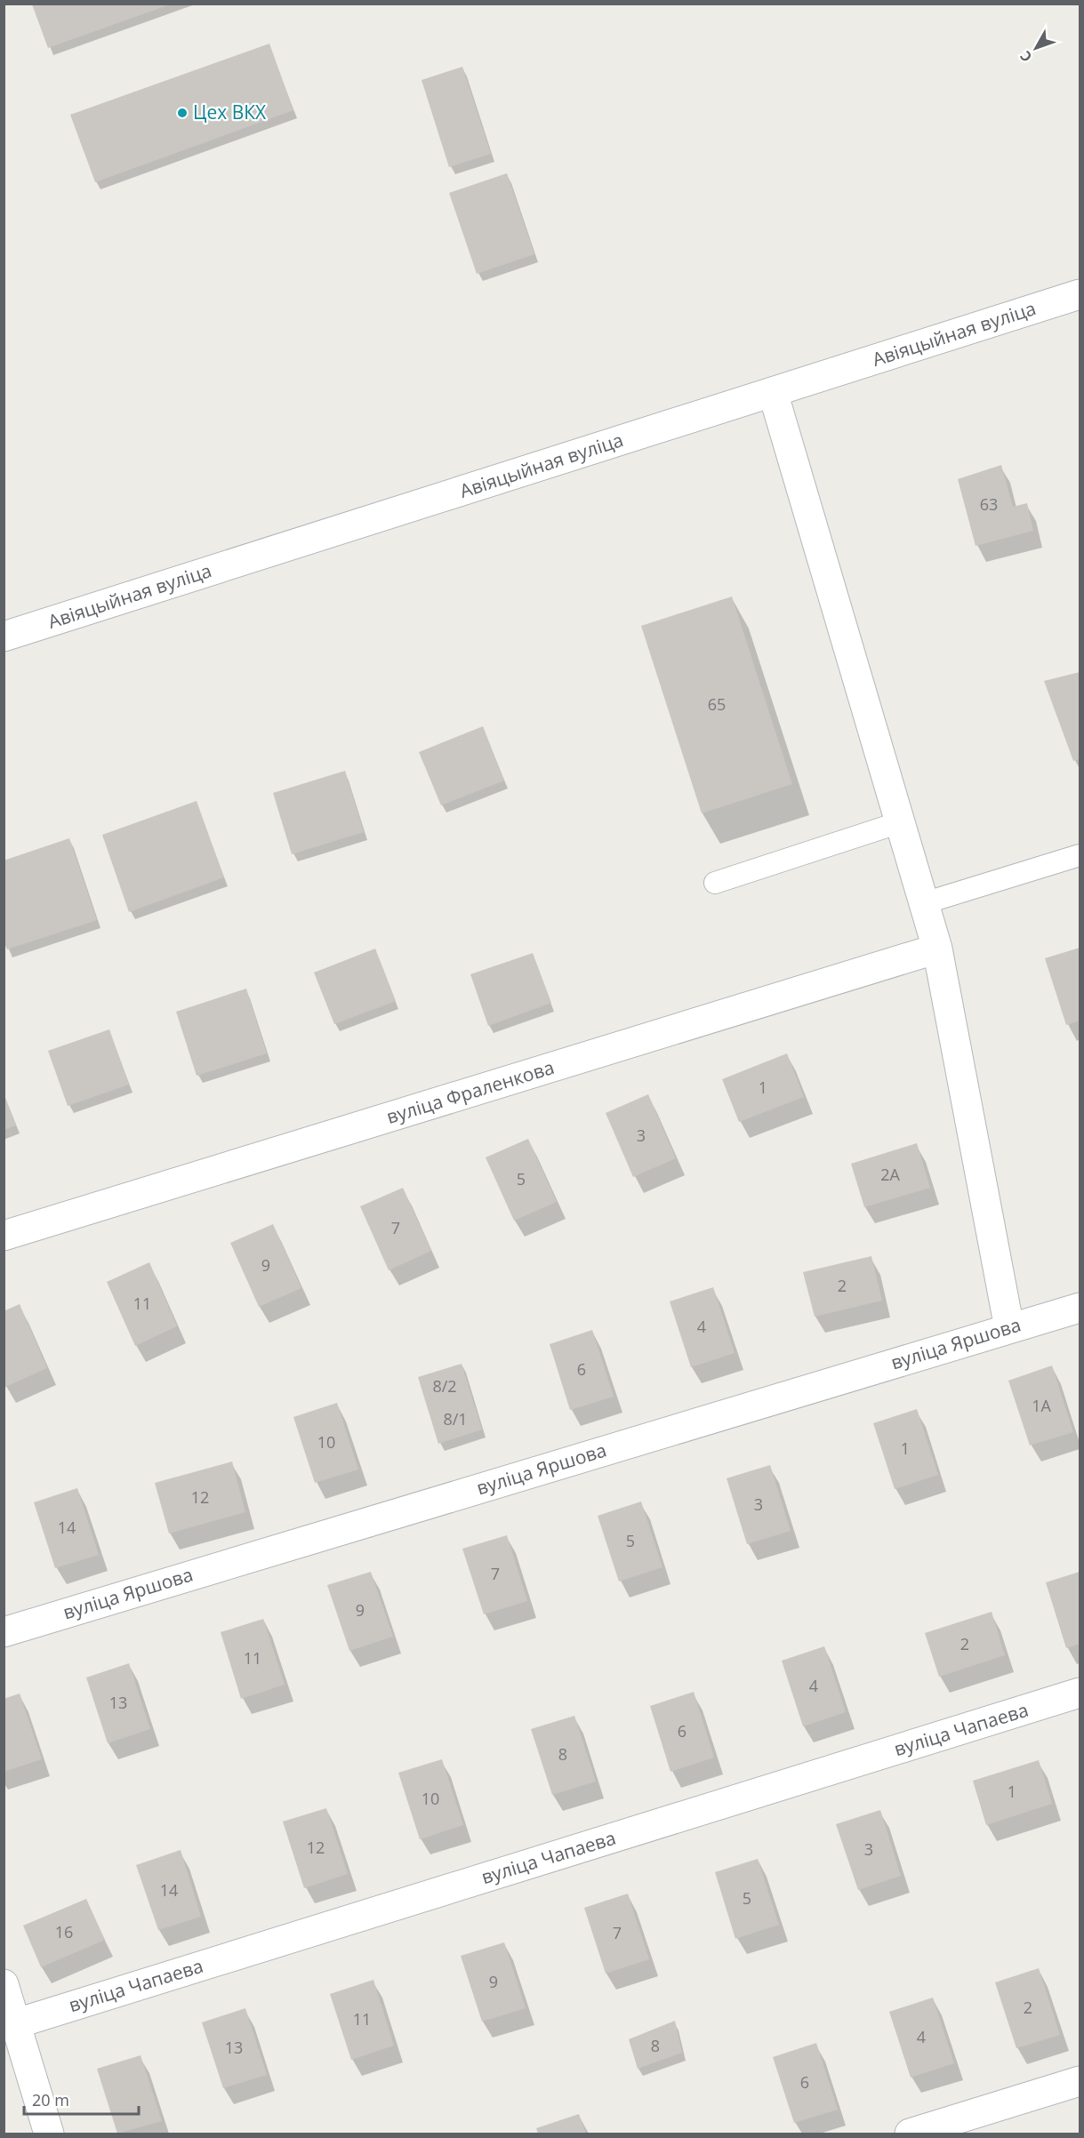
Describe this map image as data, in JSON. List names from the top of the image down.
{
  "streets": {
    "street": [
      "Авіяцыйная вуліца",
      "вуліца Фраленкова",
      "вуліца Яршова",
      "вуліца Чапаева"
    ]
  },
  "places": ["Цех ВКХ"],
  "house_numbers": [
    "63",
    "65",
    "1",
    "3",
    "2А",
    "5",
    "7",
    "9",
    "2",
    "11",
    "4",
    "6",
    "8/2",
    "1А",
    "8/1",
    "10",
    "1",
    "12",
    "3",
    "14",
    "5",
    "7",
    "9",
    "2",
    "11",
    "4",
    "13",
    "6",
    "8",
    "1",
    "10",
    "12",
    "3",
    "14",
    "5",
    "16",
    "7",
    "9",
    "2",
    "11",
    "4",
    "8",
    "13",
    "6"
  ],
  "scale_bar": "20 m",
  "north": "bottom left"
}
